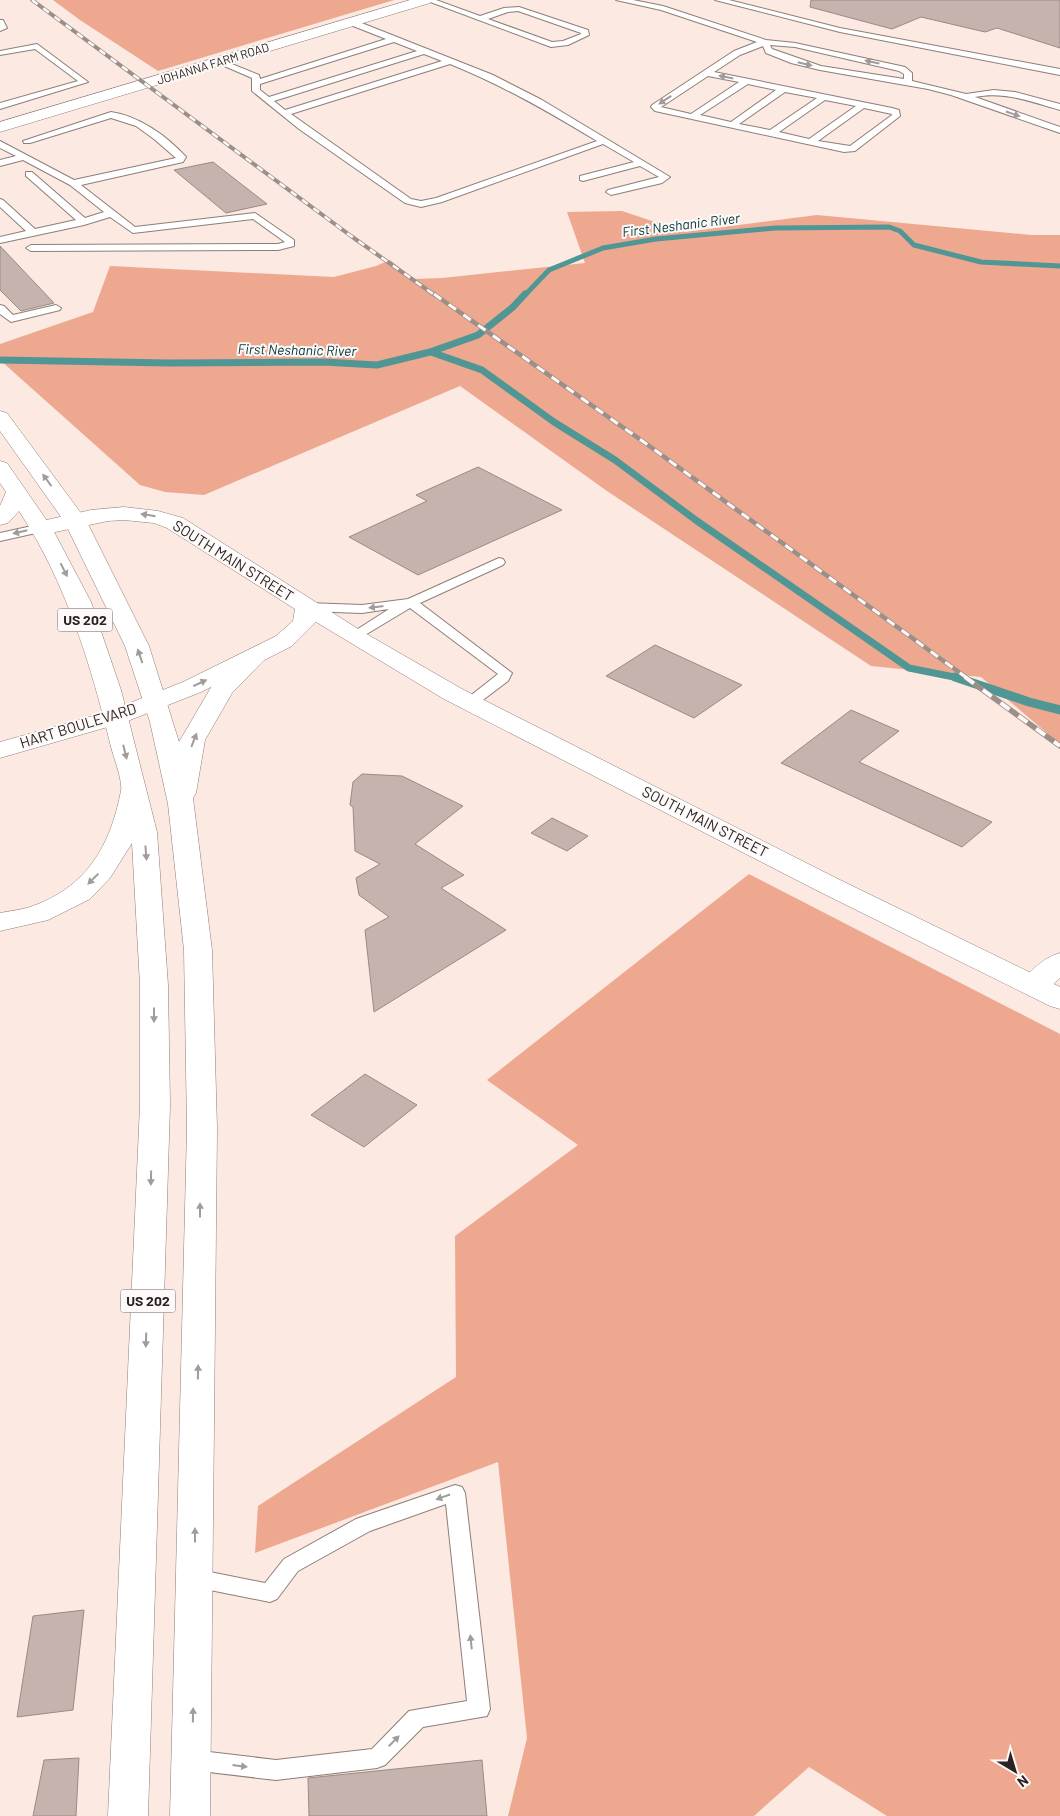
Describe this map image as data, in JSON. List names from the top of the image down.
{
  "streets": {
    "main road": [
      "JOHANNA FARM ROAD",
      "SOUTH MAIN STREET",
      "US 202",
      "HART BOULEVARD"
    ]
  },
  "crossings": [
    ["SOUTH MAIN STREET", "US 202"],
    ["SOUTH MAIN STREET", "HART BOULEVARD"],
    ["US 202", "HART BOULEVARD"]
  ],
  "water": ["First Neshanic River"],
  "north": "bottom right"
}
